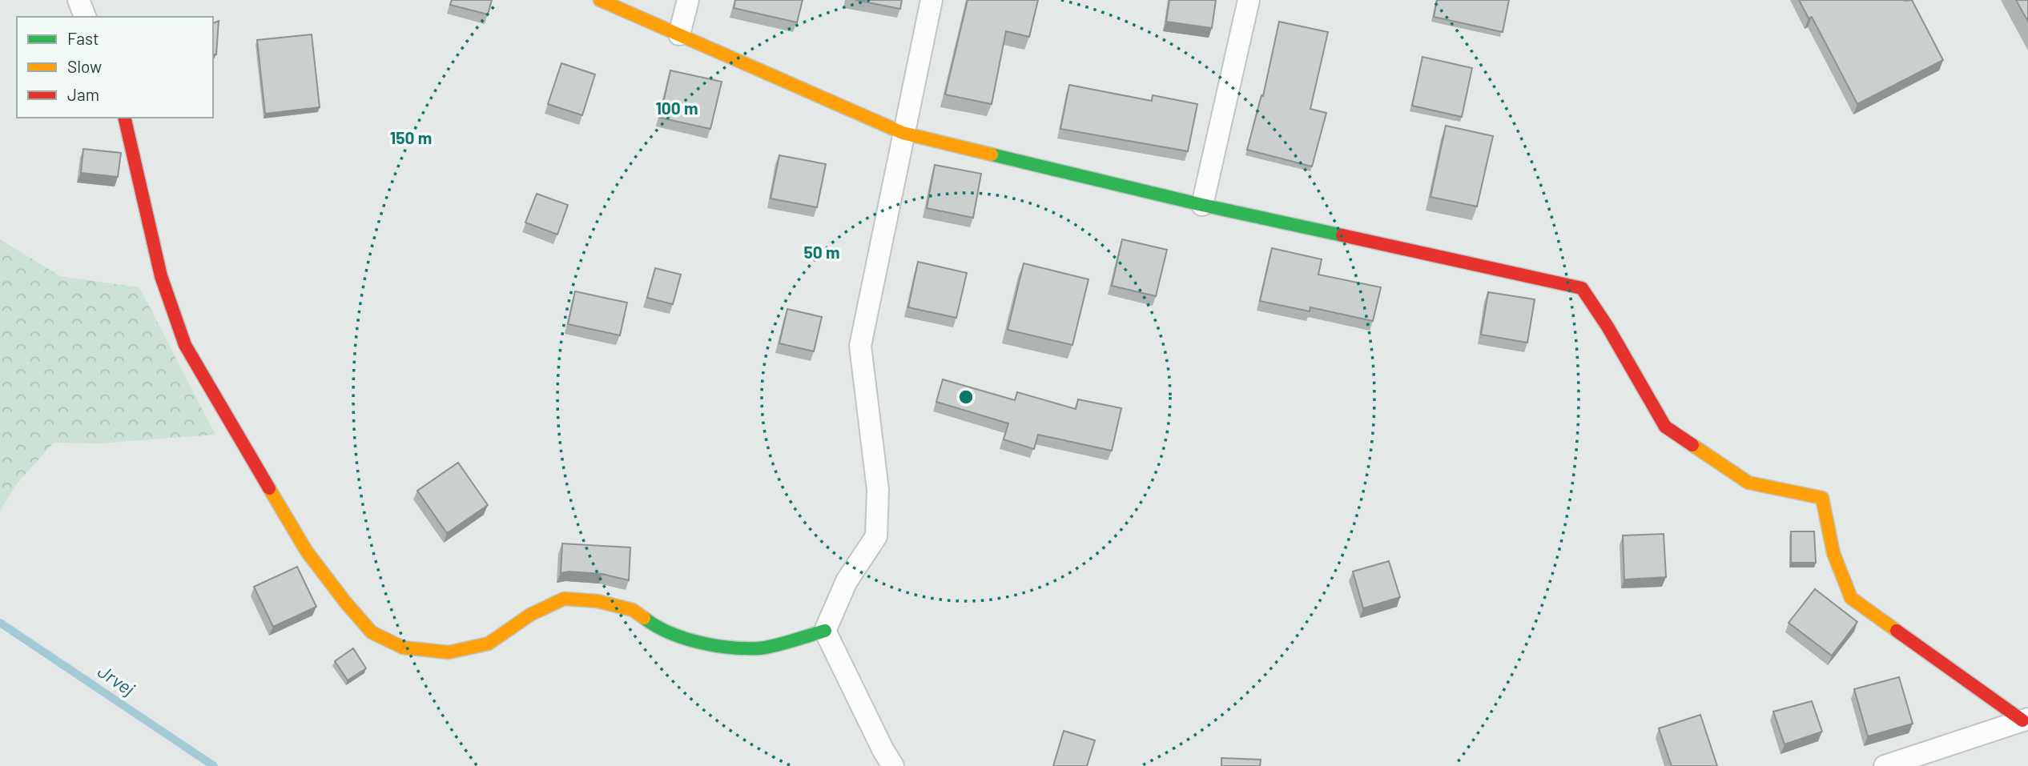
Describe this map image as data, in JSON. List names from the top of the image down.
{
  "water": ["Jrvej"],
  "legend": ["Fast", "Slow", "Jam"],
  "rings": ["100 m", "150 m", "50 m"]
}
